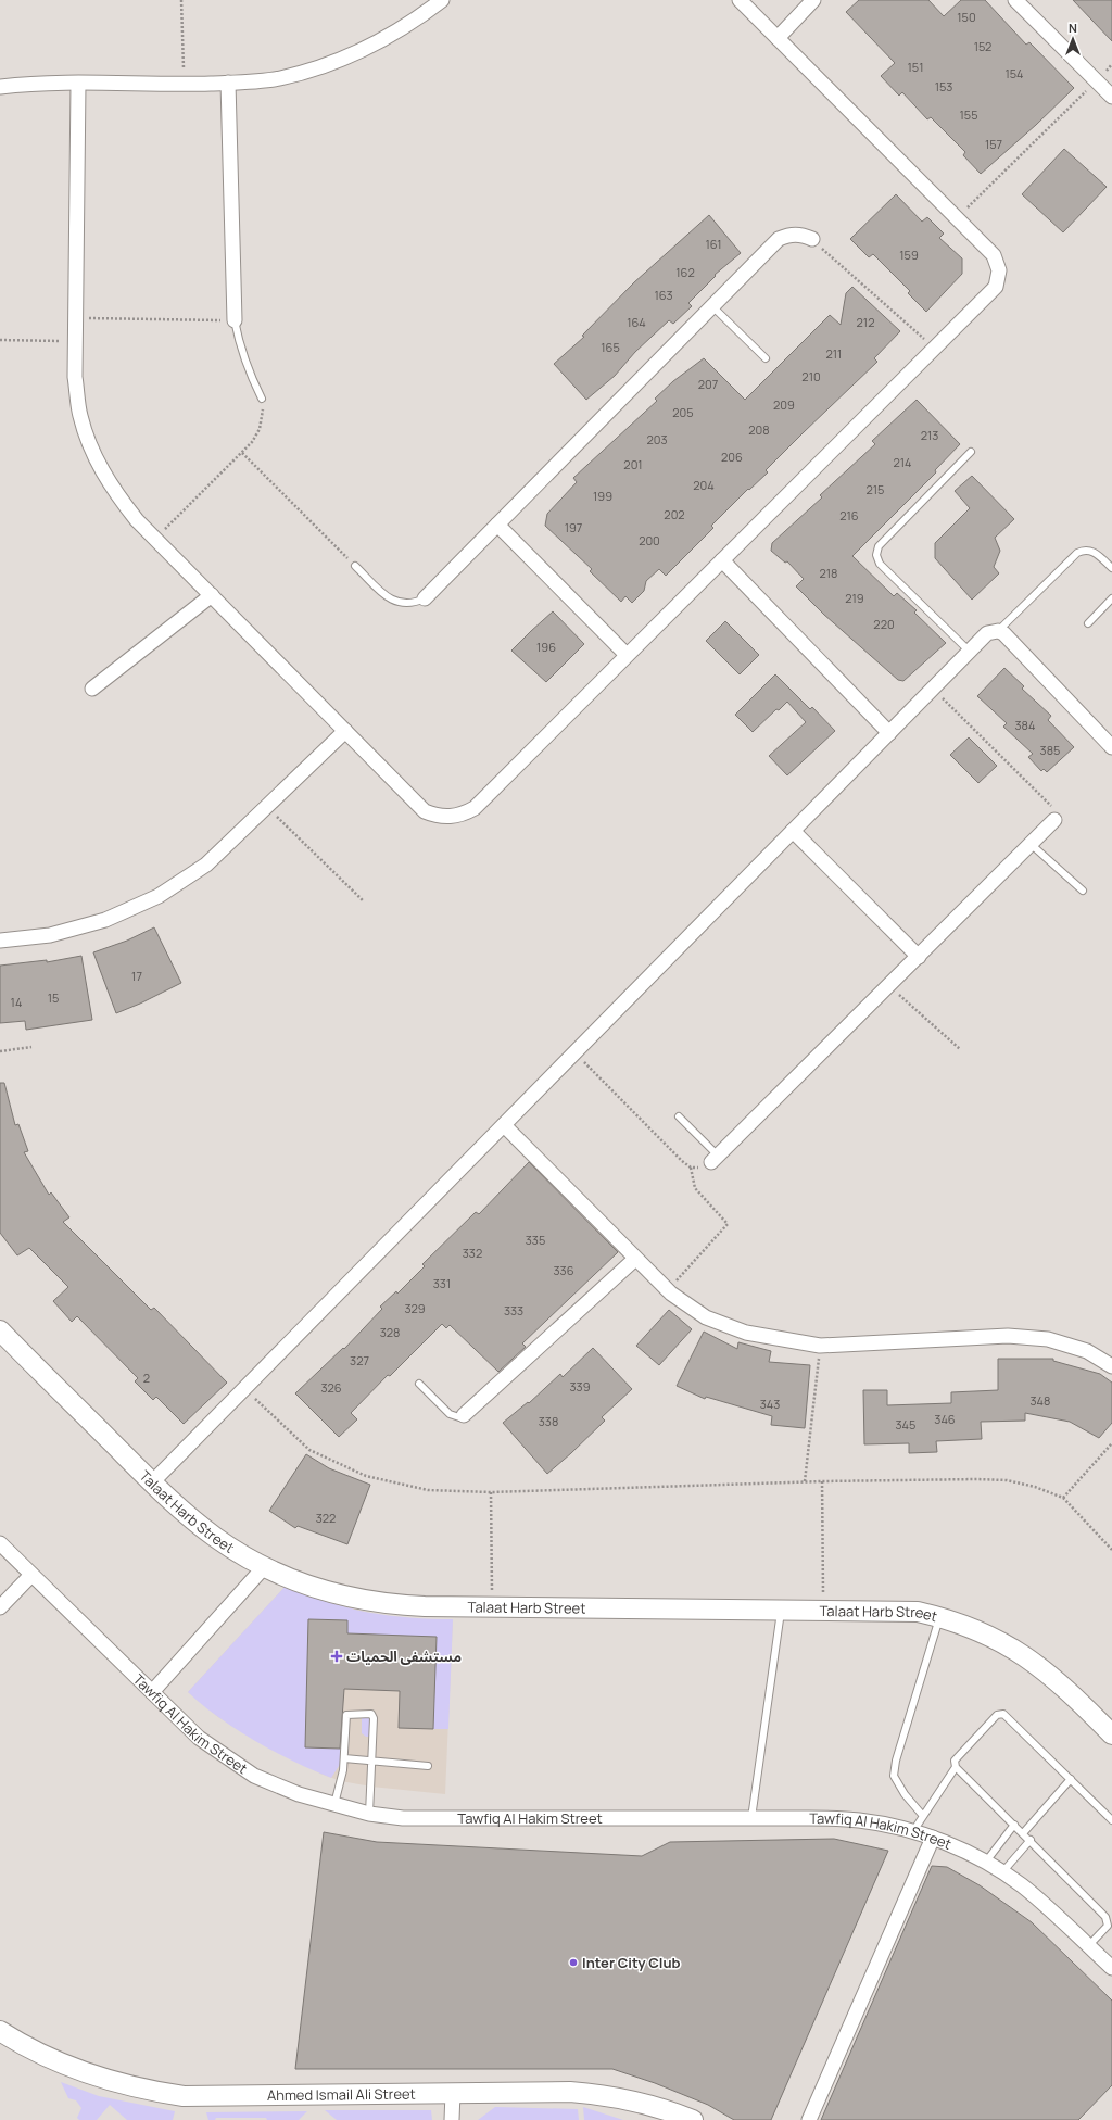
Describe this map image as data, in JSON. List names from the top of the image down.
{
  "streets": {
    "street": ["Talaat Harb Street", "Tawfiq Al Hakim Street", "Ahmed Ismail Ali Street"]
  },
  "places": {
    "health": ["مستشفى الحميات"],
    "other": ["Inter City Club"]
  },
  "house_numbers": [
    "150",
    "152",
    "151",
    "154",
    "153",
    "155",
    "157",
    "161",
    "159",
    "162",
    "163",
    "164",
    "212",
    "165",
    "211",
    "210",
    "207",
    "209",
    "205",
    "208",
    "213",
    "203",
    "206",
    "214",
    "201",
    "204",
    "215",
    "199",
    "202",
    "216",
    "197",
    "200",
    "218",
    "219",
    "220",
    "196",
    "384",
    "385",
    "17",
    "15",
    "14",
    "335",
    "332",
    "336",
    "331",
    "329",
    "333",
    "328",
    "327",
    "2",
    "339",
    "326",
    "348",
    "343",
    "346",
    "338",
    "345",
    "322"
  ],
  "north": "top"
}
